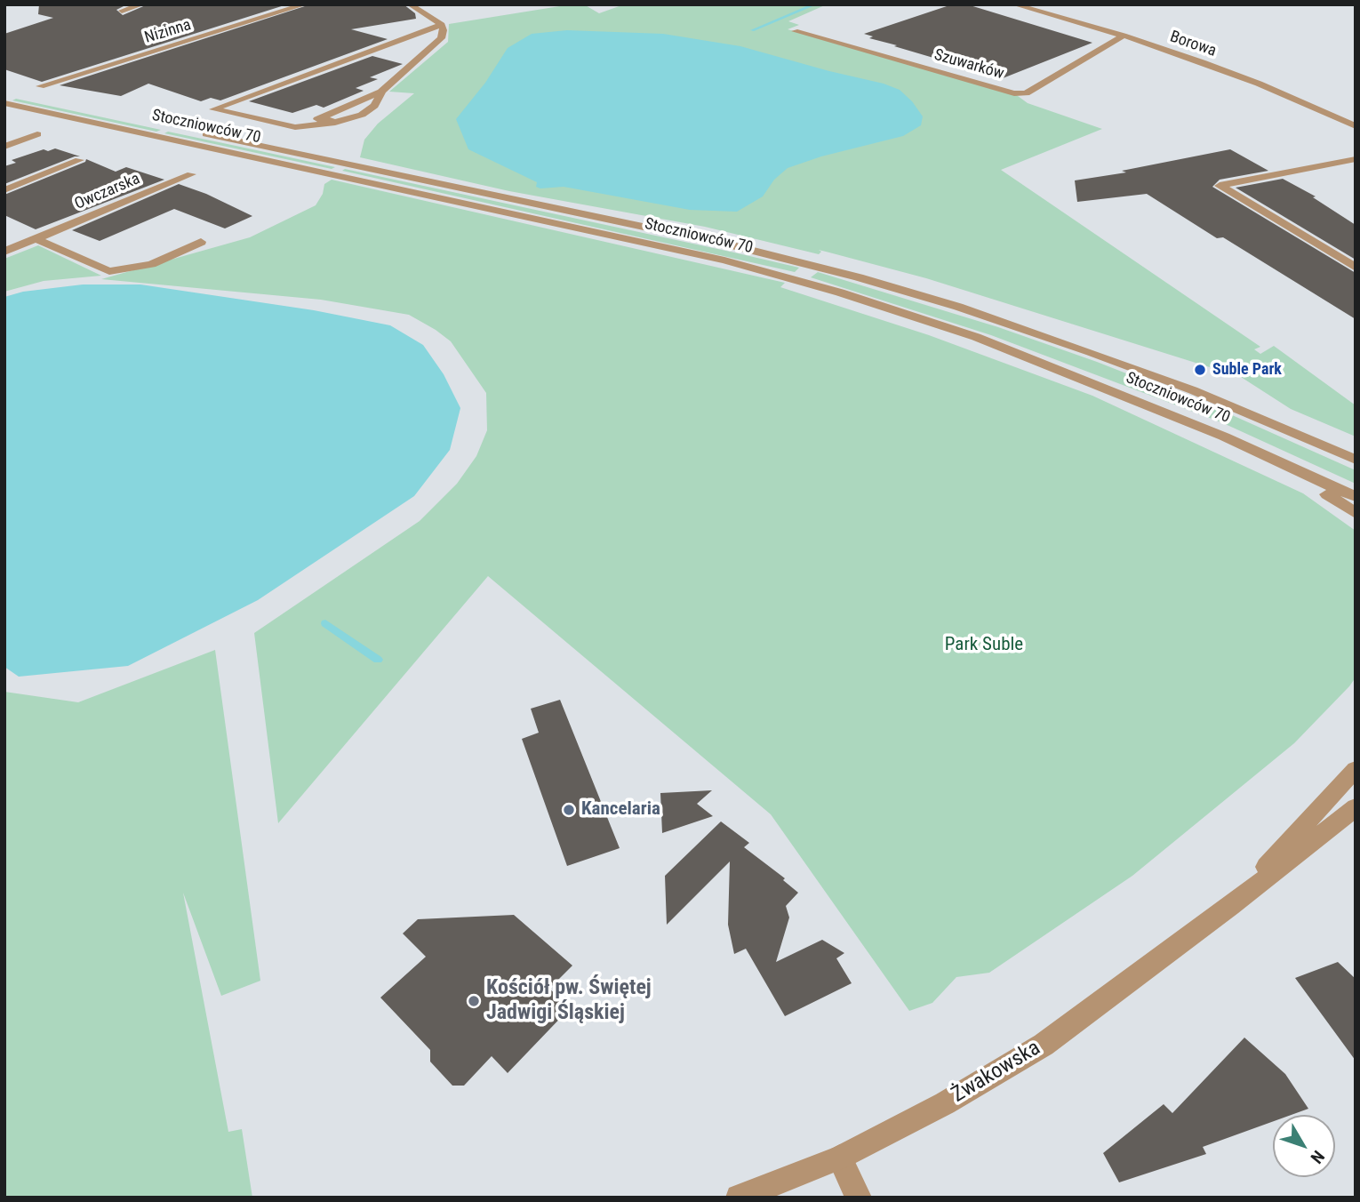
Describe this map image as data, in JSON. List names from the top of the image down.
{
  "streets": {
    "street": [
      "Nizinna",
      "Borowa",
      "Szuwarków",
      "Stoczniowców 70",
      "Owczarska",
      "Żwakowska"
    ]
  },
  "crossings": [
    ["Borowa", "Szuwarków"]
  ],
  "parks": ["Park Suble"],
  "places": ["Suble Park", "Kancelaria", "Kościół pw. Świętej Jadwigi Śląskiej"],
  "north": "bottom right"
}
